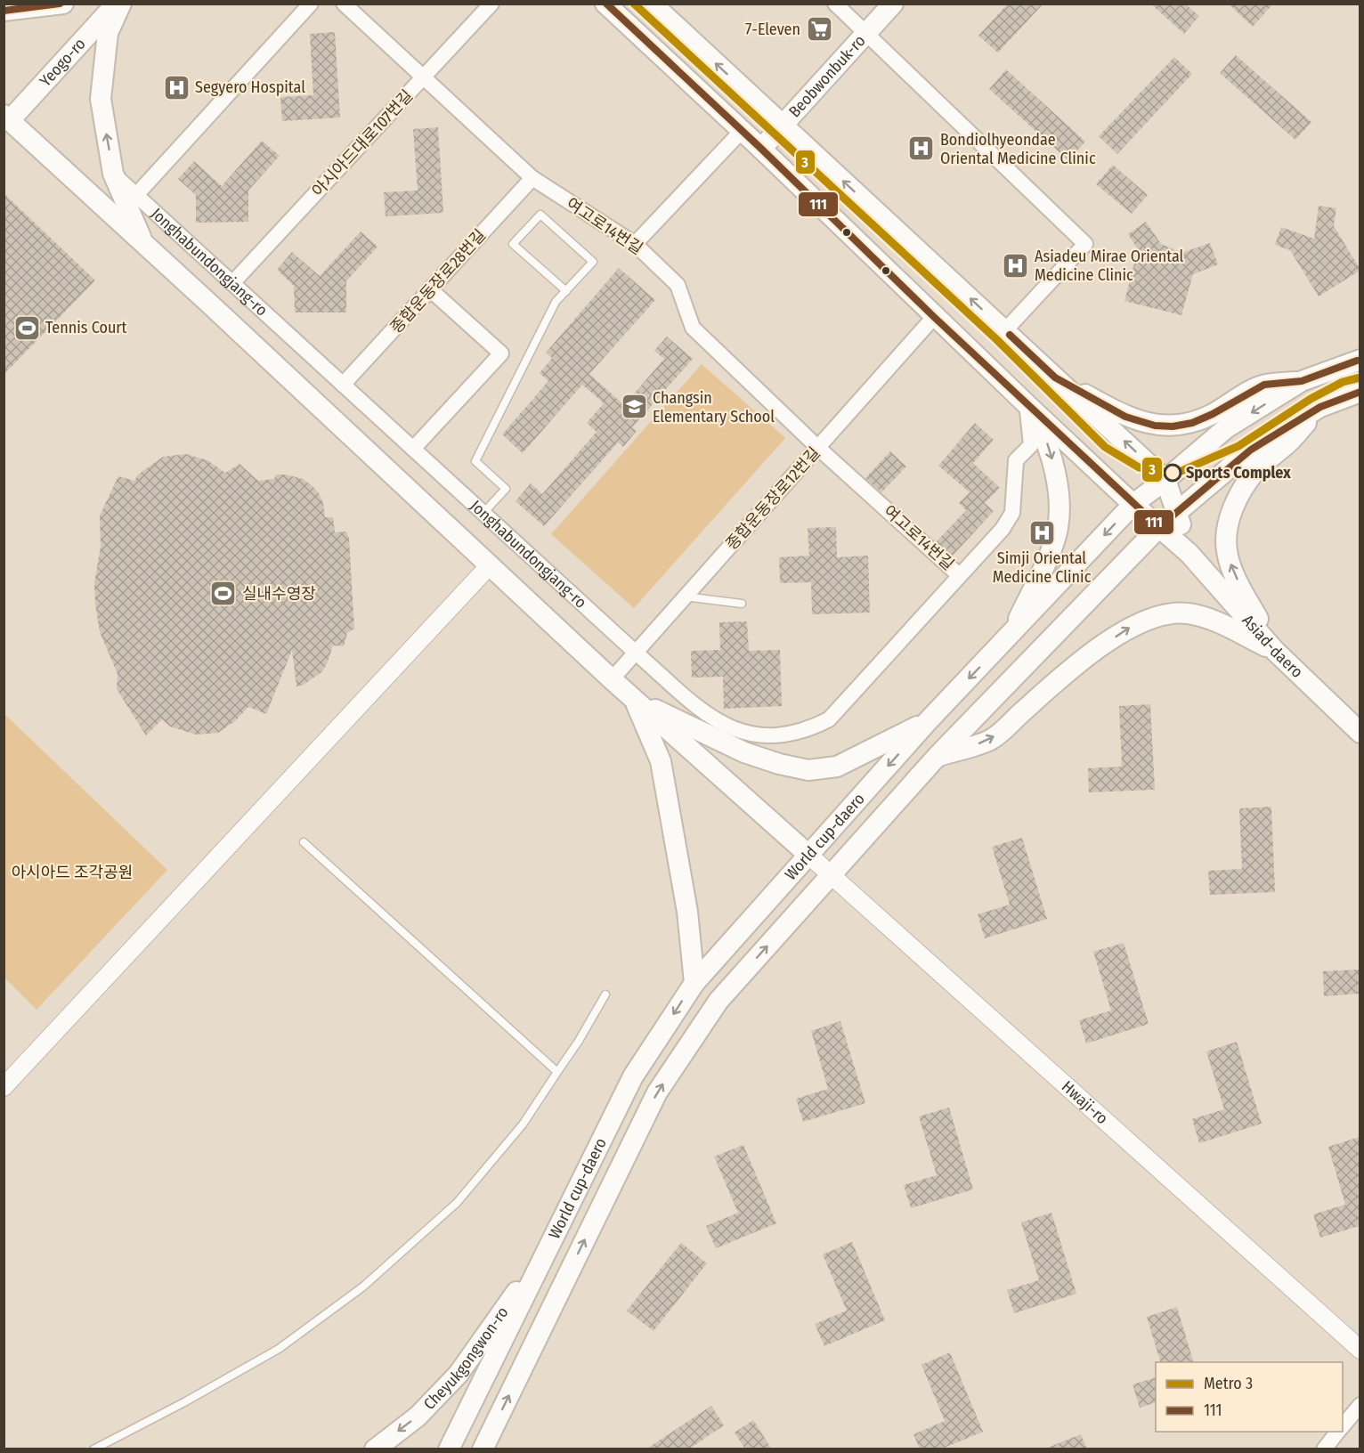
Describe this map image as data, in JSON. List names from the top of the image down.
{
  "streets": {
    "main road": [
      "Yeogo-ro",
      "Beobwonbuk-ro",
      "Jonghabundongjang-ro",
      "Asiad-daero",
      "World cup-daero",
      "Cheyukgongwon-ro"
    ],
    "street": [
      "아시아드대로107번길",
      "여고로14번길",
      "종합운동장로28번길",
      "종합운동장로12번길",
      "Hwaji-ro"
    ]
  },
  "crossings": [
    ["Yeogo-ro", "Jonghabundongjang-ro"],
    ["Beobwonbuk-ro", "Asiad-daero"],
    ["아시아드대로107번길", "여고로14번길"],
    ["아시아드대로107번길", "Jonghabundongjang-ro"],
    ["여고로14번길", "Jonghabundongjang-ro"],
    ["여고로14번길", "종합운동장로28번길"],
    ["여고로14번길", "종합운동장로12번길"],
    ["Jonghabundongjang-ro", "종합운동장로28번길"],
    ["Jonghabundongjang-ro", "종합운동장로12번길"],
    ["Jonghabundongjang-ro", "Asiad-daero"],
    ["Jonghabundongjang-ro", "World cup-daero"],
    ["Jonghabundongjang-ro", "Hwaji-ro"],
    ["종합운동장로12번길", "Asiad-daero"],
    ["Asiad-daero", "World cup-daero"],
    ["World cup-daero", "Hwaji-ro"],
    ["World cup-daero", "Cheyukgongwon-ro"]
  ],
  "one_way": ["Cheyukgongwon-ro"],
  "parks": ["아시아드 조각공원"],
  "places": {
    "supermarket": ["7-Eleven"],
    "hospital": [
      "Segyero Hospital",
      "Bondiolhyeondae Oriental Medicine Clinic",
      "Asiadeu Mirae Oriental Medicine Clinic",
      "Simji Oriental Medicine Clinic"
    ],
    "sports": ["Tennis Court", "실내수영장"],
    "school or university": ["Changsin Elementary School"],
    "other": ["Sports Complex"]
  },
  "lines": ["metro line 3", "transit line 111"],
  "legend": ["Metro 3", "111"]
}
